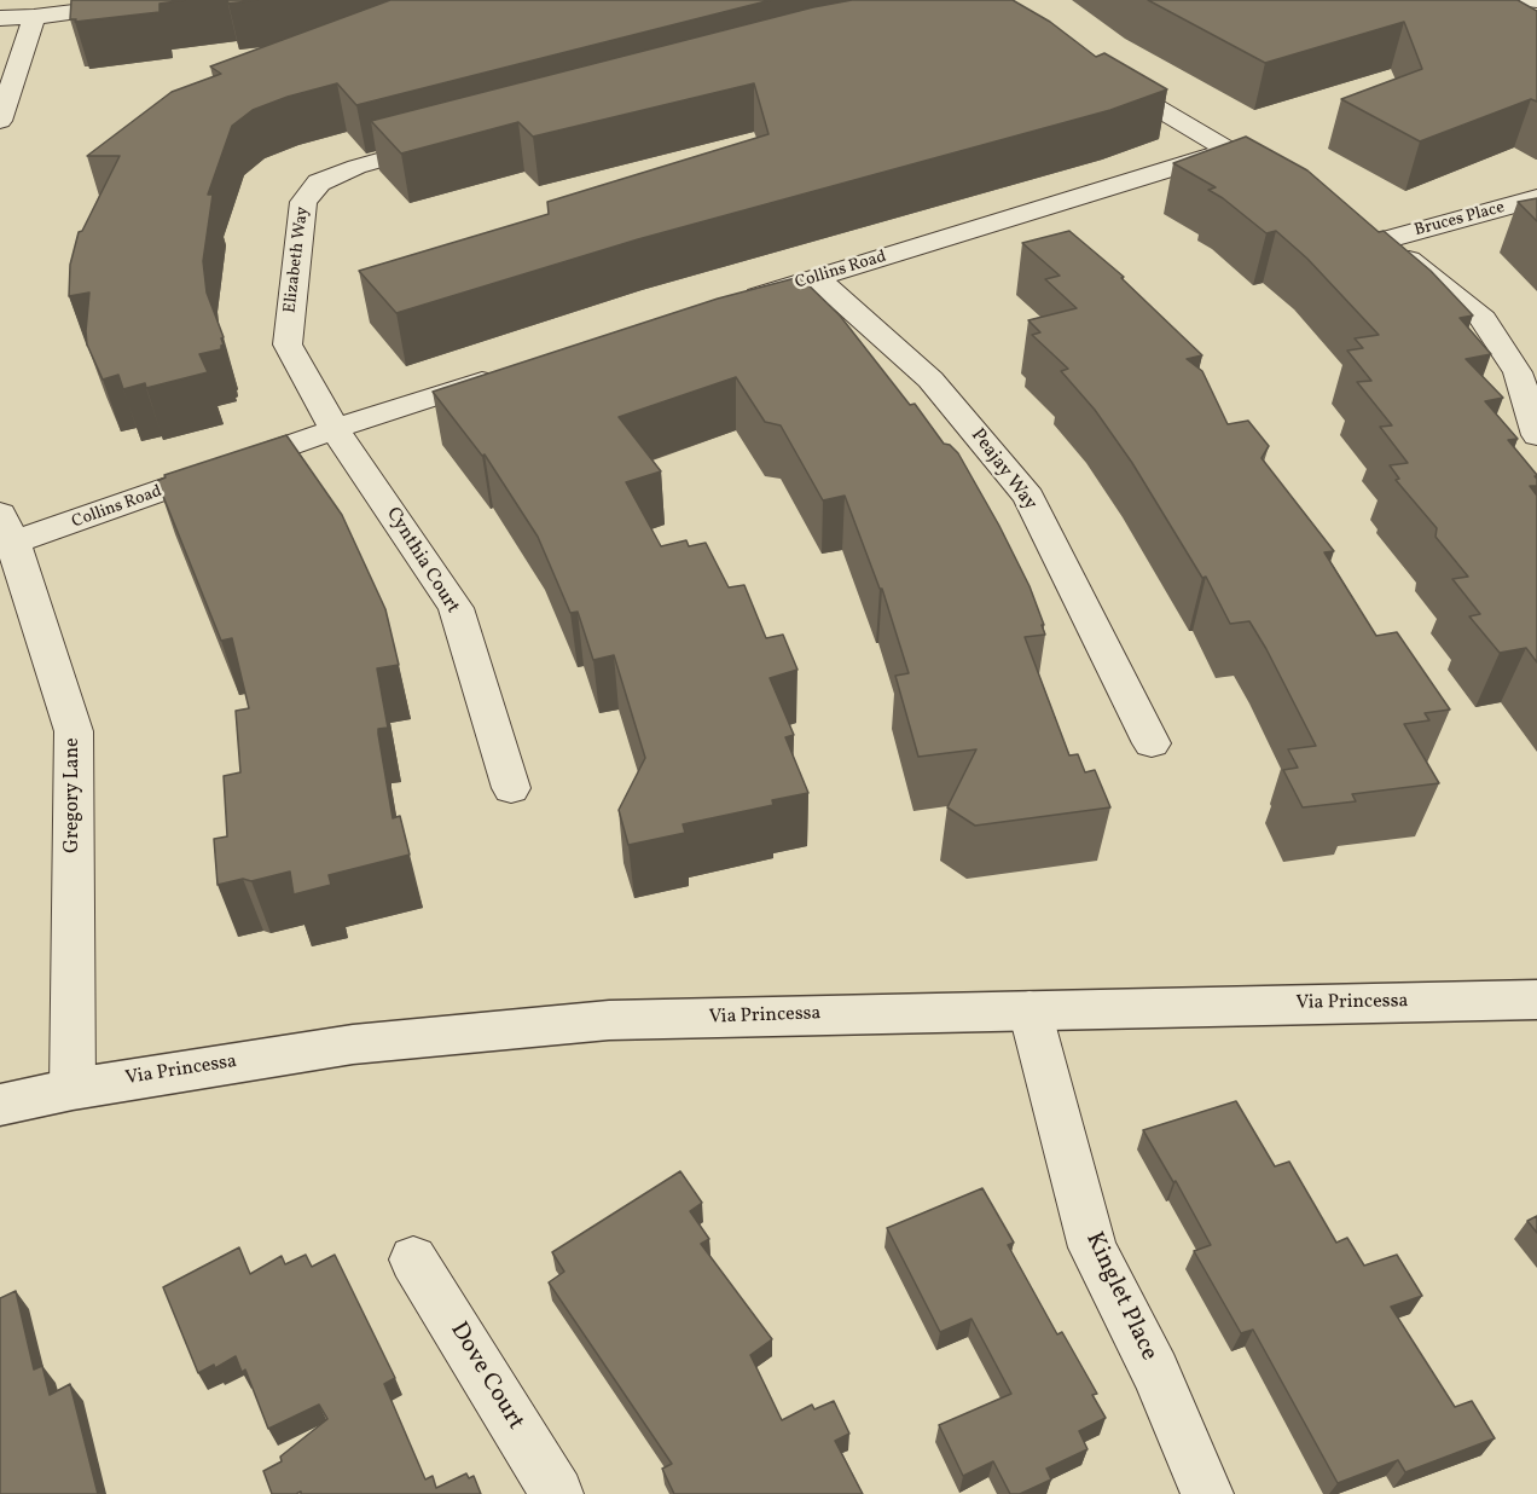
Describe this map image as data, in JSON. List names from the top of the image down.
{
  "streets": {
    "street": [
      "Bruces Place",
      "Elizabeth Way",
      "Collins Road",
      "Peajay Way",
      "Cynthia Court",
      "Gregory Lane",
      "Via Princessa",
      "Kinglet Place",
      "Dove Court"
    ]
  },
  "crossings": [
    ["Elizabeth Way", "Collins Road"],
    ["Elizabeth Way", "Cynthia Court"],
    ["Collins Road", "Peajay Way"],
    ["Collins Road", "Cynthia Court"],
    ["Collins Road", "Gregory Lane"],
    ["Gregory Lane", "Via Princessa"],
    ["Via Princessa", "Kinglet Place"]
  ]
}
